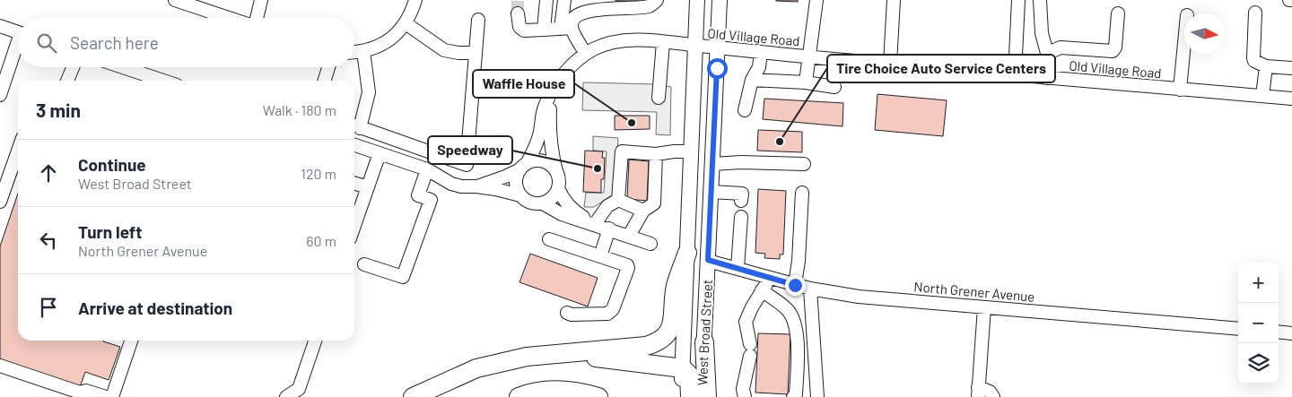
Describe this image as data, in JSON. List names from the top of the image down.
{
  "streets": {
    "main road": ["West Broad Street"],
    "street": ["Old Village Road", "North Grener Avenue"]
  },
  "crossings": [
    ["Old Village Road", "West Broad Street"],
    ["North Grener Avenue", "West Broad Street"]
  ],
  "places": ["Waffle House", "Tire Choice Auto Service Centers", "Speedway"],
  "north": "right",
  "page": {
    "search": "Search here",
    "heading": ["3 min", "Walk · 180 m"],
    "list": [
      ["Continue", "West Broad Street", "120 m"],
      ["Turn left", "North Grener Avenue", "60 m"],
      "Arrive at destination"
    ],
    "map_buttons": ["+", "−"]
  }
}
